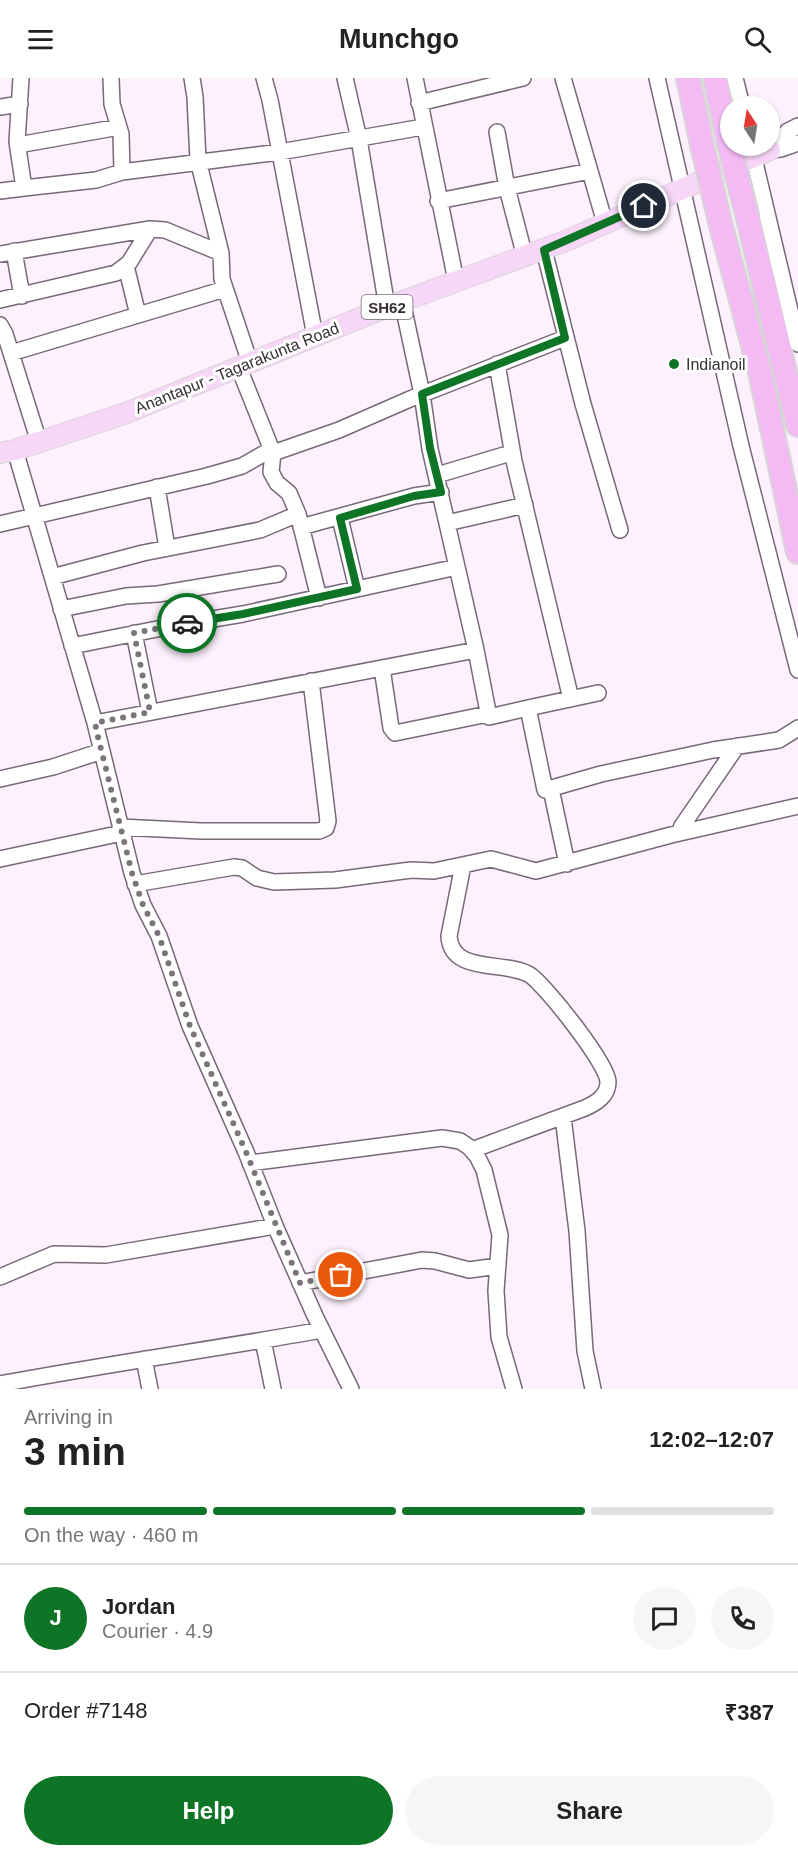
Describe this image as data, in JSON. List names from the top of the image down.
{
  "streets": {
    "main road": ["SH62", "Anantapur - Tagarakunta Road"]
  },
  "places": ["Indianoil"],
  "north": "top",
  "page": {
    "header": "Munchgo",
    "heading": ["3 min", "Arriving in", "12:02–12:07"],
    "panel": [
      "Jordan",
      "Courier · 4.9",
      "Order #7148",
      "₹387"
    ],
    "bar": "On the way · 460 m",
    "round": "J",
    "buttons": ["Help", "Share"]
  }
}
